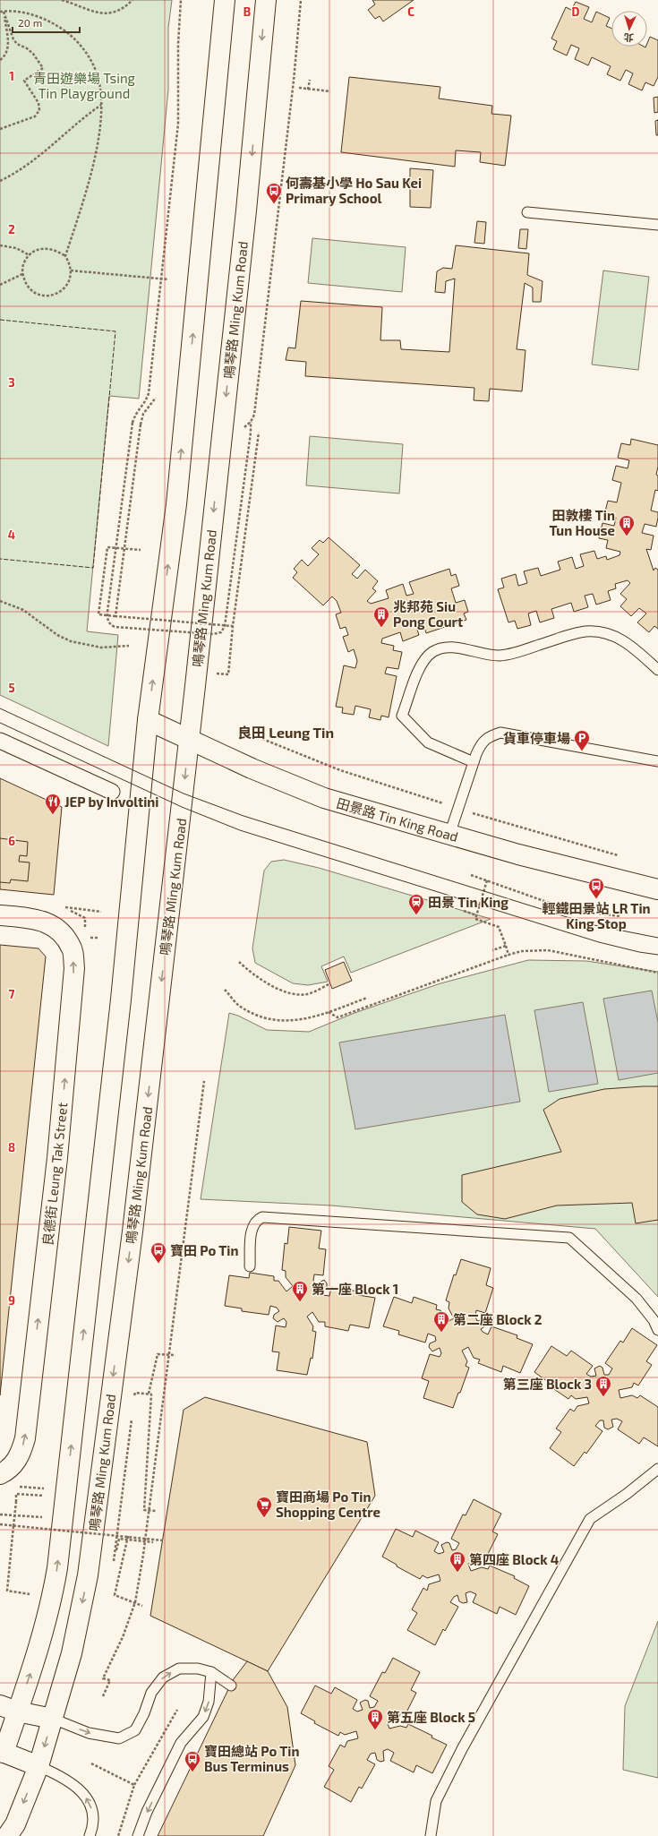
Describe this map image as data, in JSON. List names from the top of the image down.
{
  "streets": {
    "main road": ["鳴琴路 Ming Kum Road", "田景路 Tin King Road", "良德街 Leung Tak Street"]
  },
  "crossings": [
    ["鳴琴路 Ming Kum Road", "田景路 Tin King Road"]
  ],
  "districts": ["良田 Leung Tin"],
  "parks": ["青田遊樂場 Tsing Tin Playground"],
  "places": {
    "bus stop": [
      "何壽基小學 Ho Sau Kei Primary School",
      "輕鐵田景站 LR Tin King Stop",
      "寶田 Po Tin",
      "寶田總站 Po Tin Bus Terminus"
    ],
    "building": [
      "田敦樓 Tin Tun House",
      "兆邦苑 Siu Pong Court",
      "第一座 Block 1",
      "第二座 Block 2",
      "第三座 Block 3",
      "第四座 Block 4",
      "第五座 Block 5"
    ],
    "parking": ["貨車停車場"],
    "restaurant": ["JEP by Involtini"],
    "station": ["田景 Tin King"],
    "supermarket": ["寶田商場 Po Tin Shopping Centre"]
  },
  "scale_bar": "20 m",
  "north": "bottom",
  "grid": {
    "columns": ["B", "C", "D"],
    "rows": [
      "1",
      "2",
      "3",
      "4",
      "5",
      "6",
      "7",
      "8",
      "9"
    ]
  }
}
